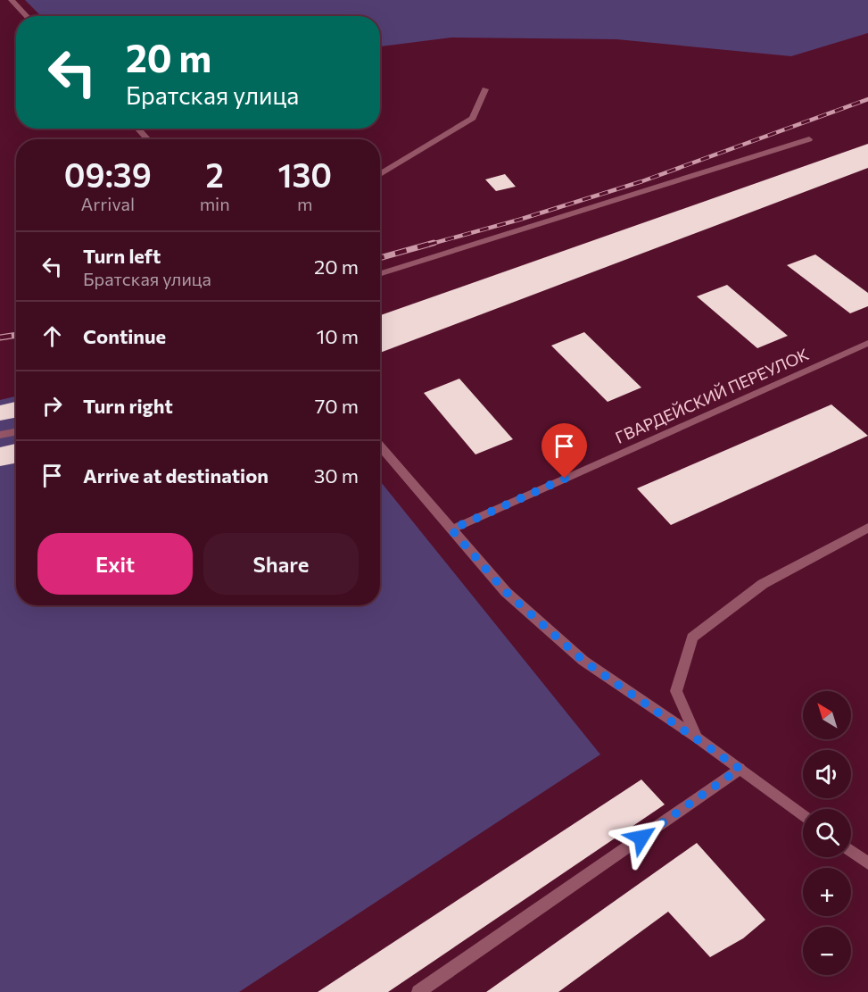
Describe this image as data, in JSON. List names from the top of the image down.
{
  "streets": {
    "street": ["ГВАРДЕЙСКИЙ ПЕРЕУЛОК"]
  },
  "north": "top left",
  "page": {
    "turn": ["20 m", "Братская улица"],
    "eta": [
      "09:39",
      "Arrival",
      "2",
      "min",
      "130",
      "m"
    ],
    "list": [
      {
        "name": "Turn left",
        "note": "Братская улица",
        "value": "20 m"
      },
      {
        "name": "Continue",
        "value": "10 m"
      },
      {
        "name": "Turn right",
        "value": "70 m"
      },
      {
        "name": "Arrive at destination",
        "value": "30 m"
      }
    ],
    "buttons": ["Exit", "Share"],
    "map_buttons": ["+", "−"]
  }
}
